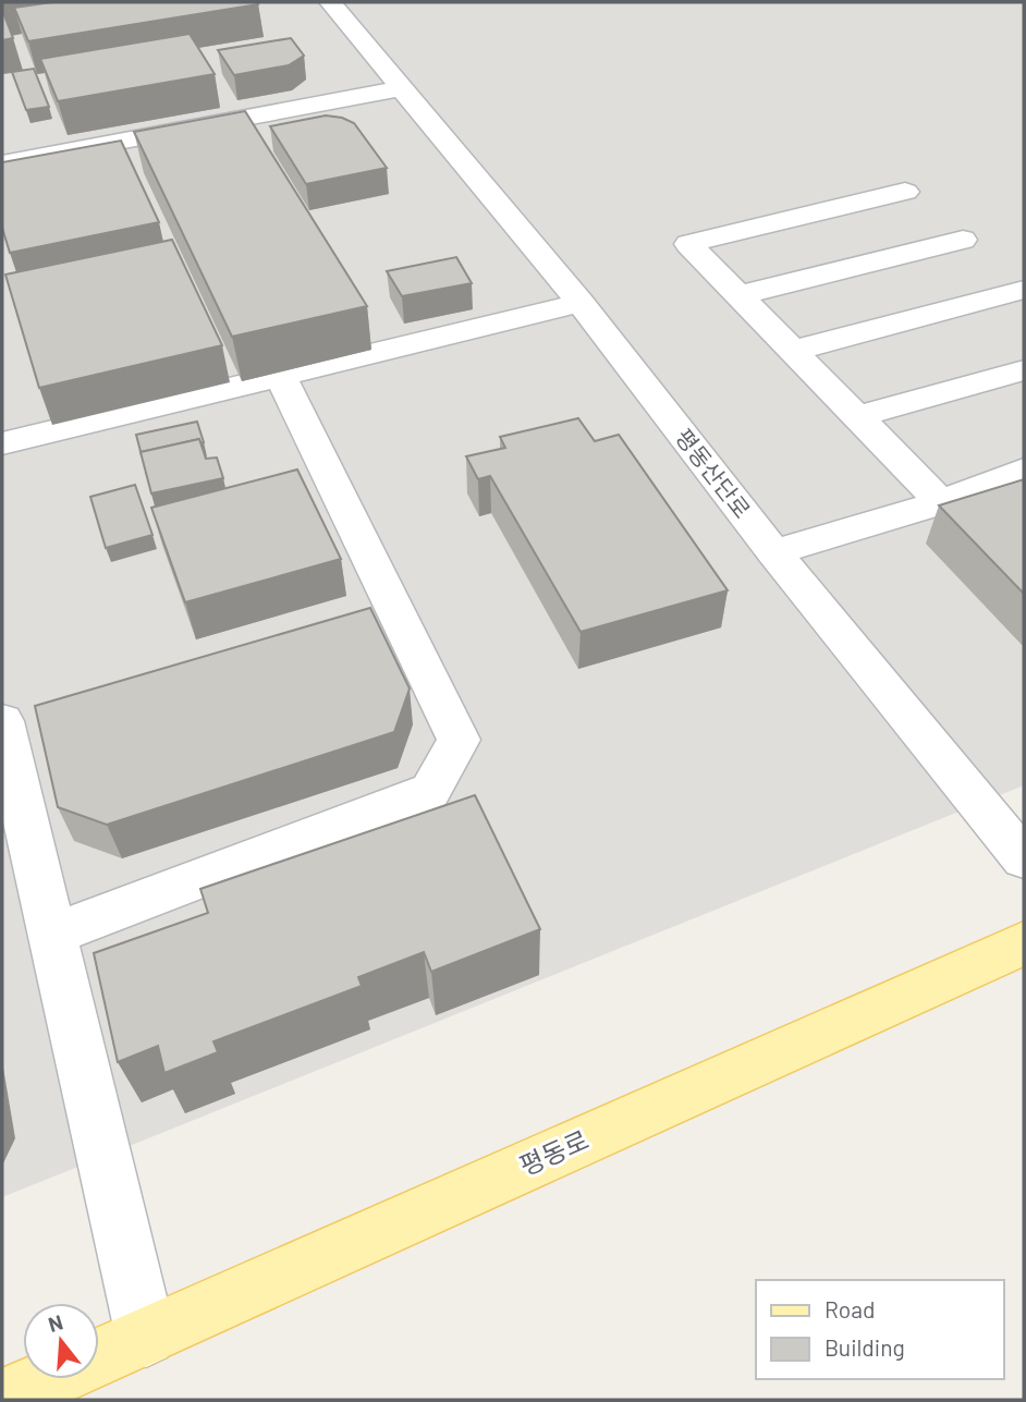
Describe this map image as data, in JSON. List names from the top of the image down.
{
  "streets": {
    "main road": ["평동로"],
    "street": ["평동산단로"]
  },
  "legend": ["Road", "Building"],
  "north": "top"
}
